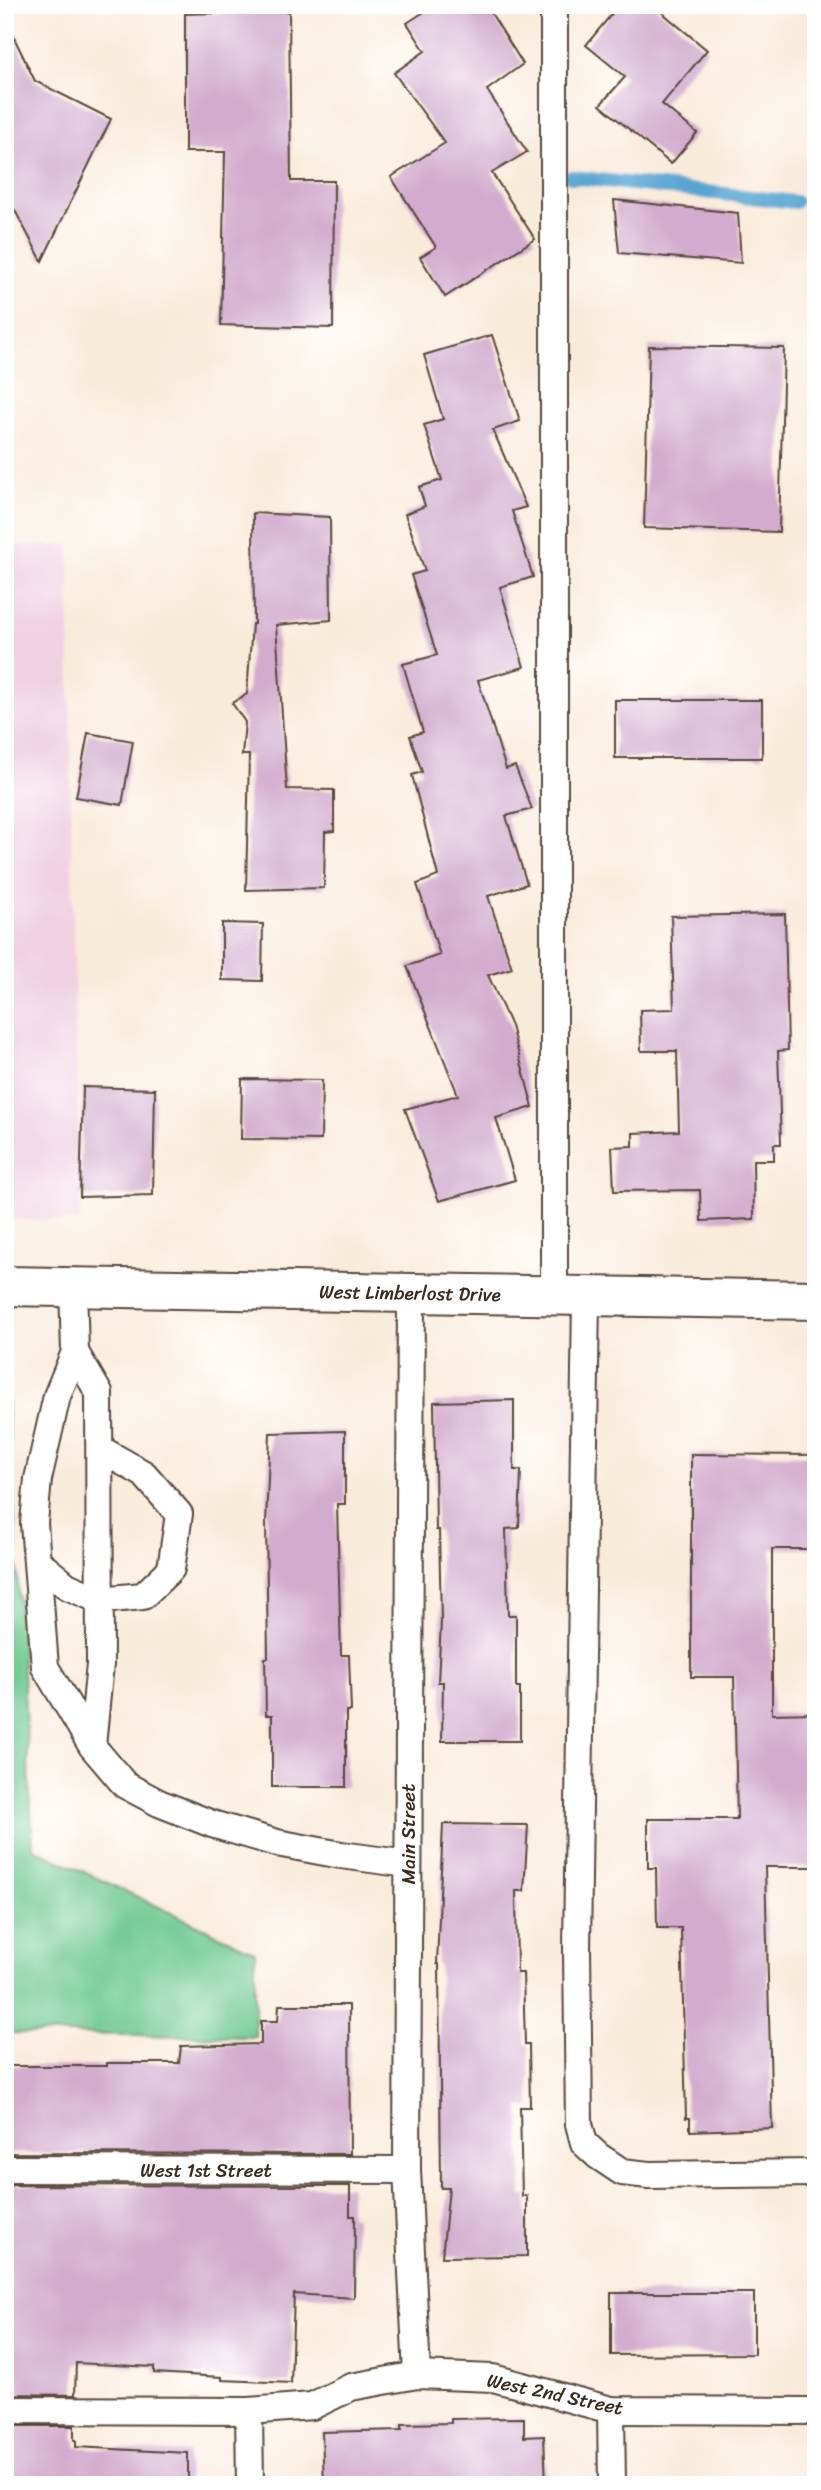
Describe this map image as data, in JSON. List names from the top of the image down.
{
  "streets": {
    "street": ["West Limberlost Drive"],
    "lane": ["Main Street", "West 1st Street", "West 2nd Street"]
  },
  "crossings": [
    ["West Limberlost Drive", "Main Street"],
    ["Main Street", "West 1st Street"],
    ["Main Street", "West 2nd Street"]
  ]
}
